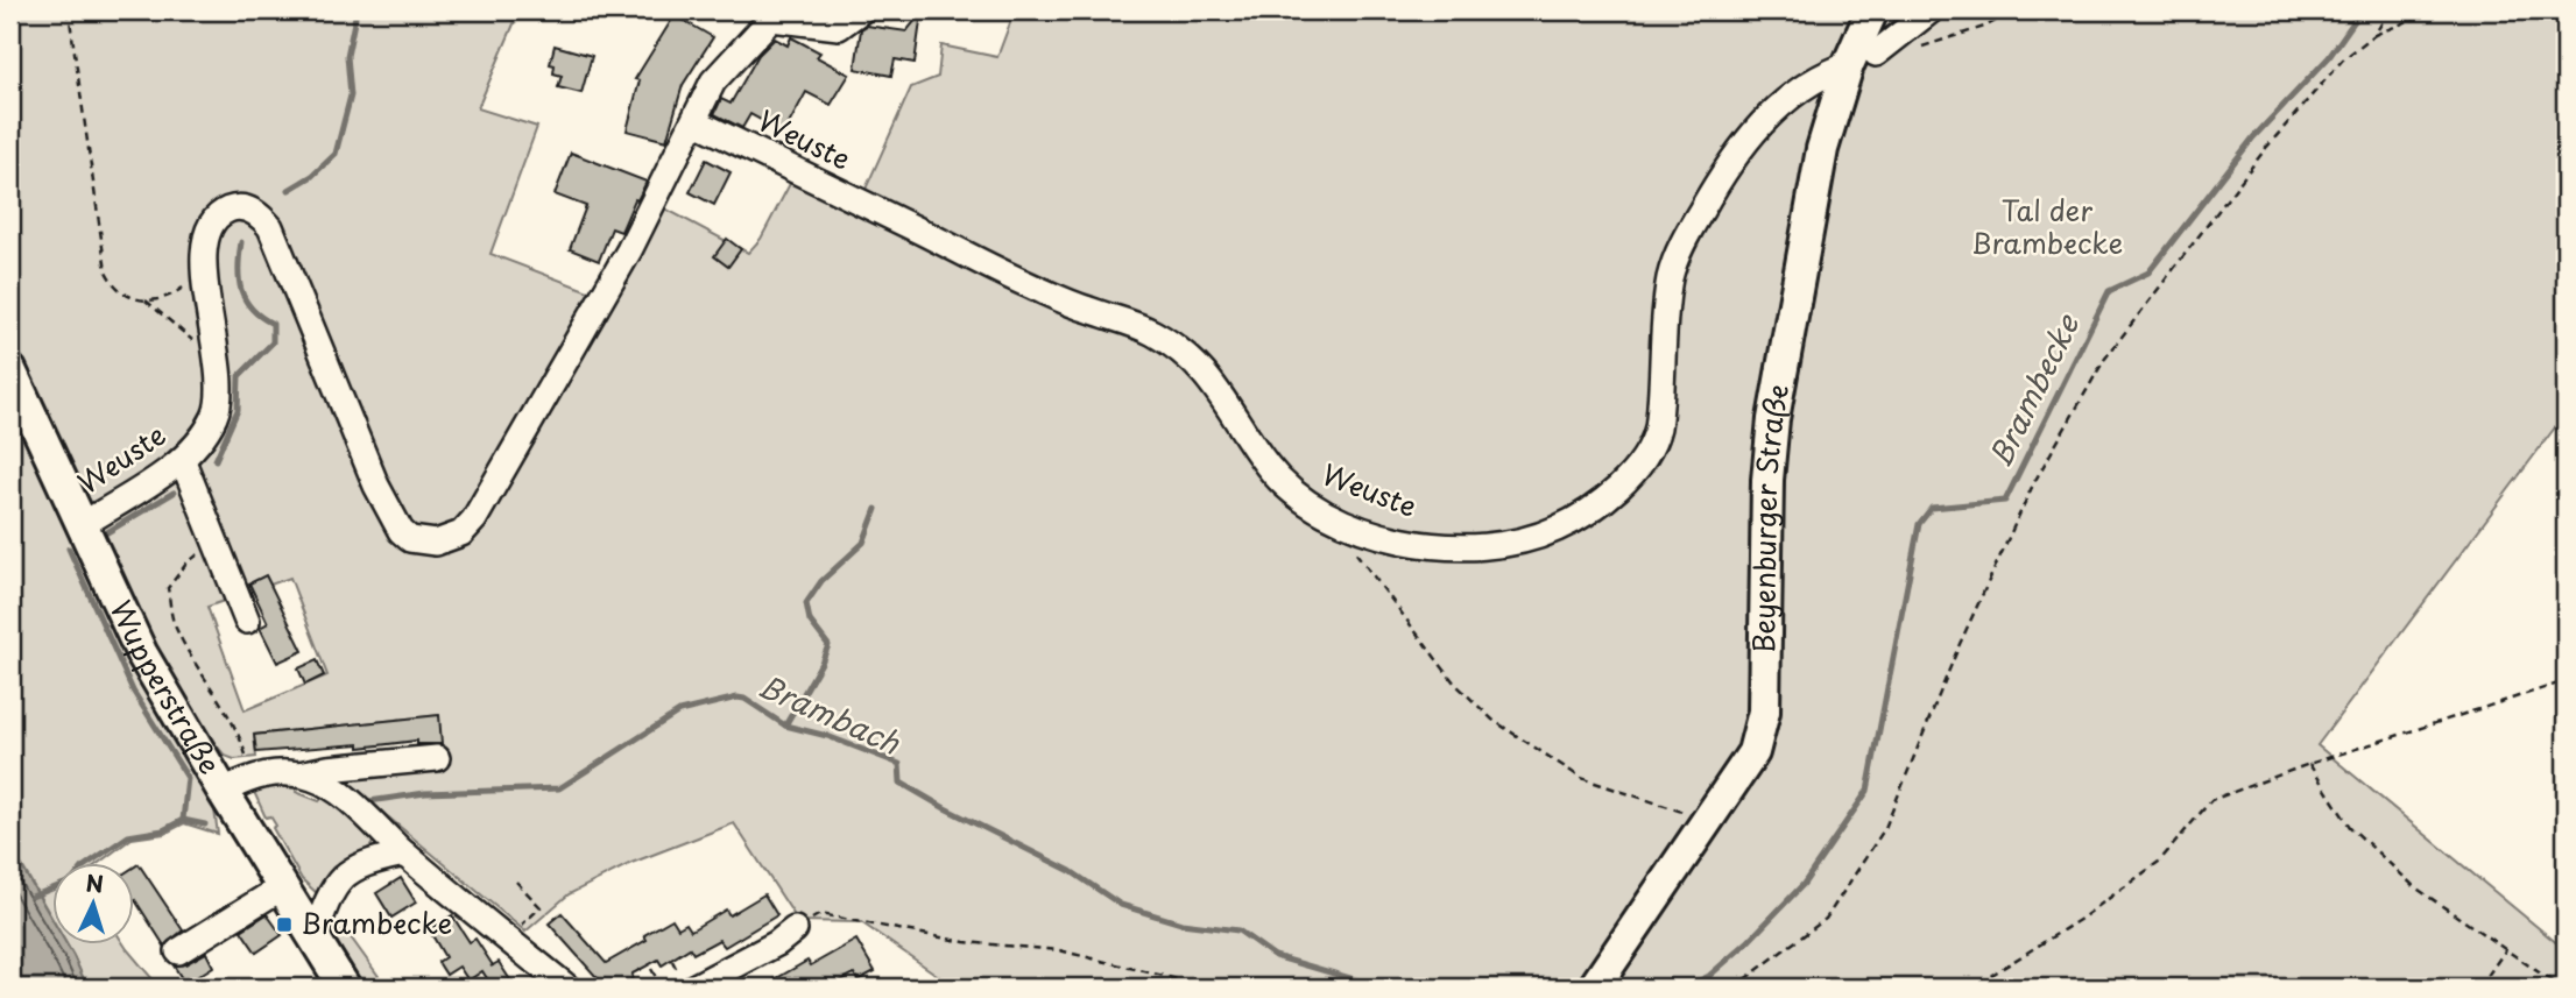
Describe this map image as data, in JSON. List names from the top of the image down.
{
  "streets": {
    "main road": ["Beyenburger Straße", "Wupperstraße"],
    "street": ["Weuste"]
  },
  "crossings": [
    ["Weuste", "Beyenburger Straße"],
    ["Weuste", "Wupperstraße"]
  ],
  "water": ["Brambecke", "Brambach"],
  "parks": ["Tal der Brambecke"],
  "places": {
    "transit": ["Brambecke"]
  },
  "north": "top"
}
